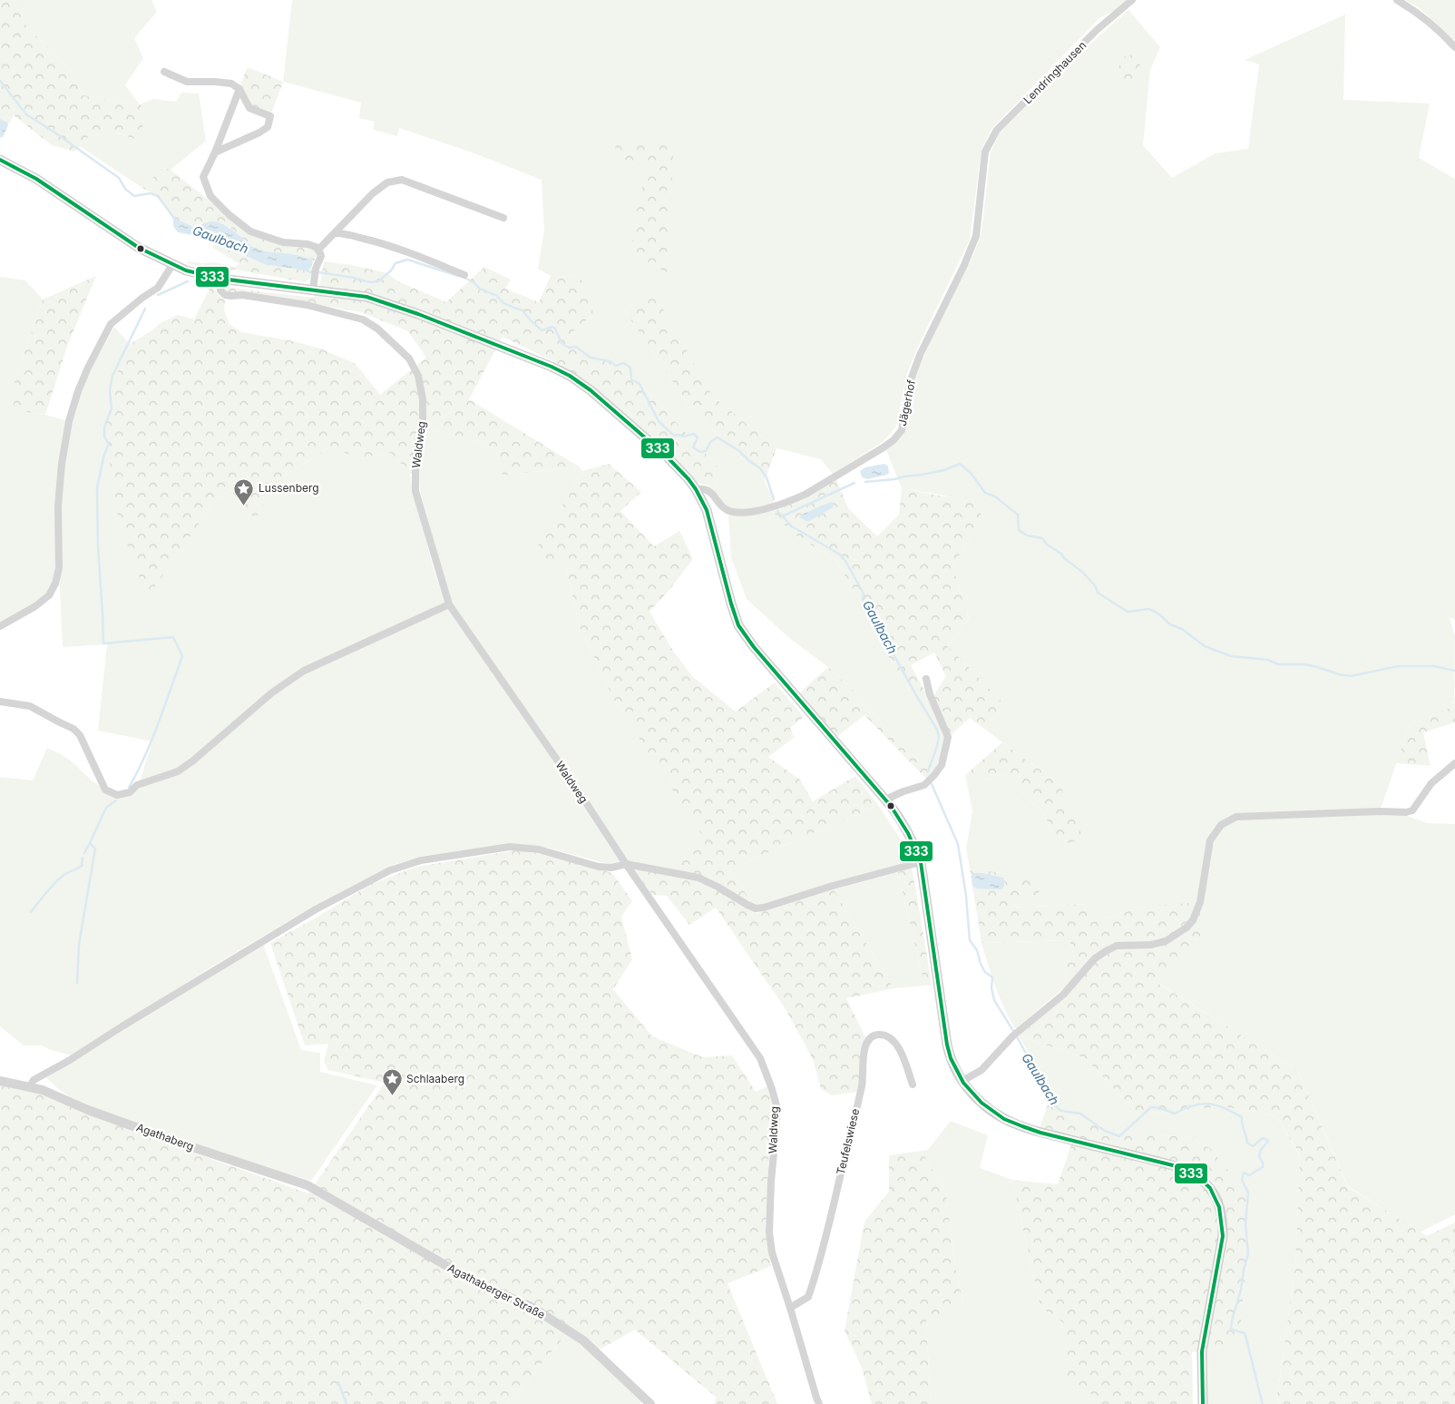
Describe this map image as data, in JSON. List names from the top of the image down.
{
  "streets": {
    "street": [
      "Lendringhausen",
      "Jägerhof",
      "Waldweg",
      "Agathaberg",
      "Teufelswiese",
      "Agathaberger Straße"
    ]
  },
  "crossings": [
    ["Lendringhausen", "Jägerhof"],
    ["Waldweg", "Teufelswiese"],
    ["Agathaberg", "Agathaberger Straße"]
  ],
  "water": ["Gaulbach"],
  "places": {
    "place": ["Lussenberg", "Schlaaberg"]
  },
  "lines": ["transit line 333"]
}
